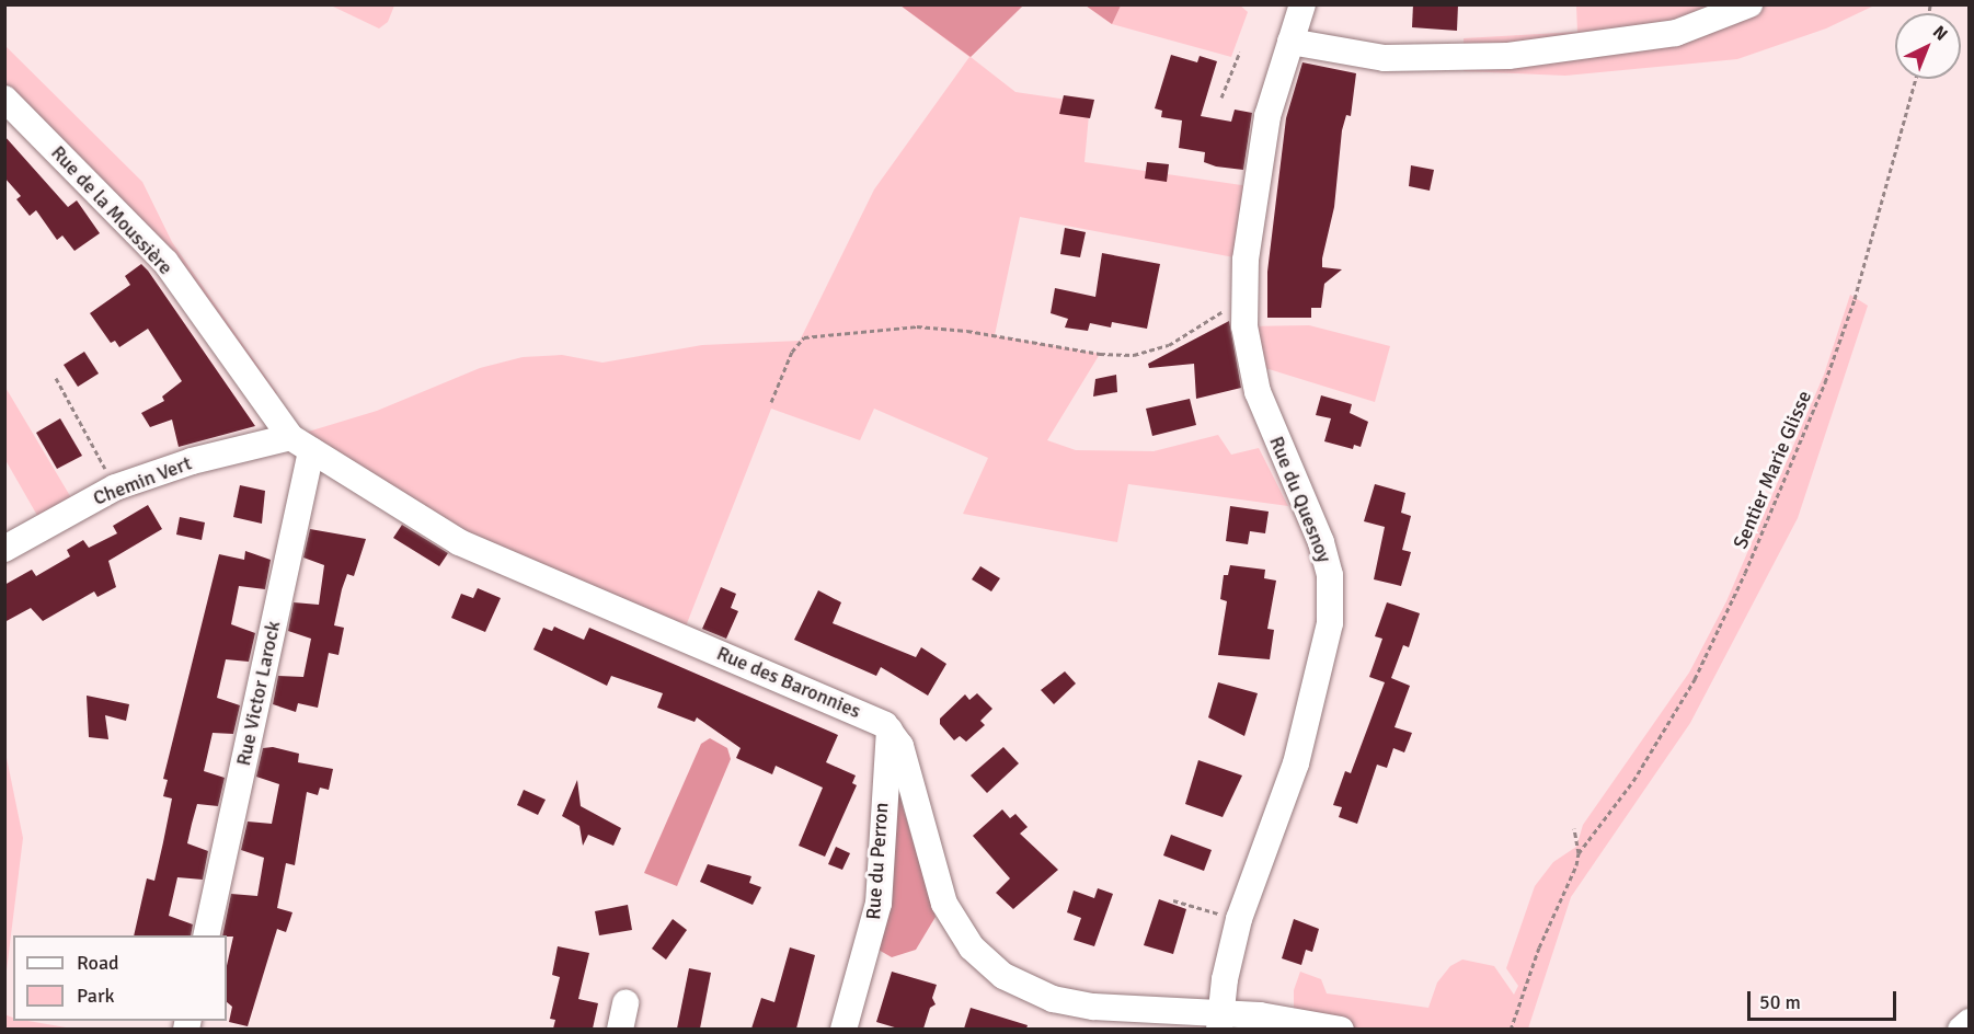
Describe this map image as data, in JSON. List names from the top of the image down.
{
  "streets": {
    "street": [
      "Rue de la Moussière",
      "Chemin Vert",
      "Rue du Quesnoy",
      "Rue des Baronnies",
      "Rue Victor Larock",
      "Rue du Perron"
    ],
    "path": ["Sentier Marie Glisse"]
  },
  "crossings": [
    ["Rue de la Moussière", "Rue des Baronnies"],
    ["Chemin Vert", "Rue des Baronnies"],
    ["Chemin Vert", "Rue Victor Larock"],
    ["Rue des Baronnies", "Rue Victor Larock"],
    ["Rue des Baronnies", "Rue du Perron"]
  ],
  "legend": ["Road", "Park"],
  "scale_bar": "50 m",
  "north": "top right"
}
